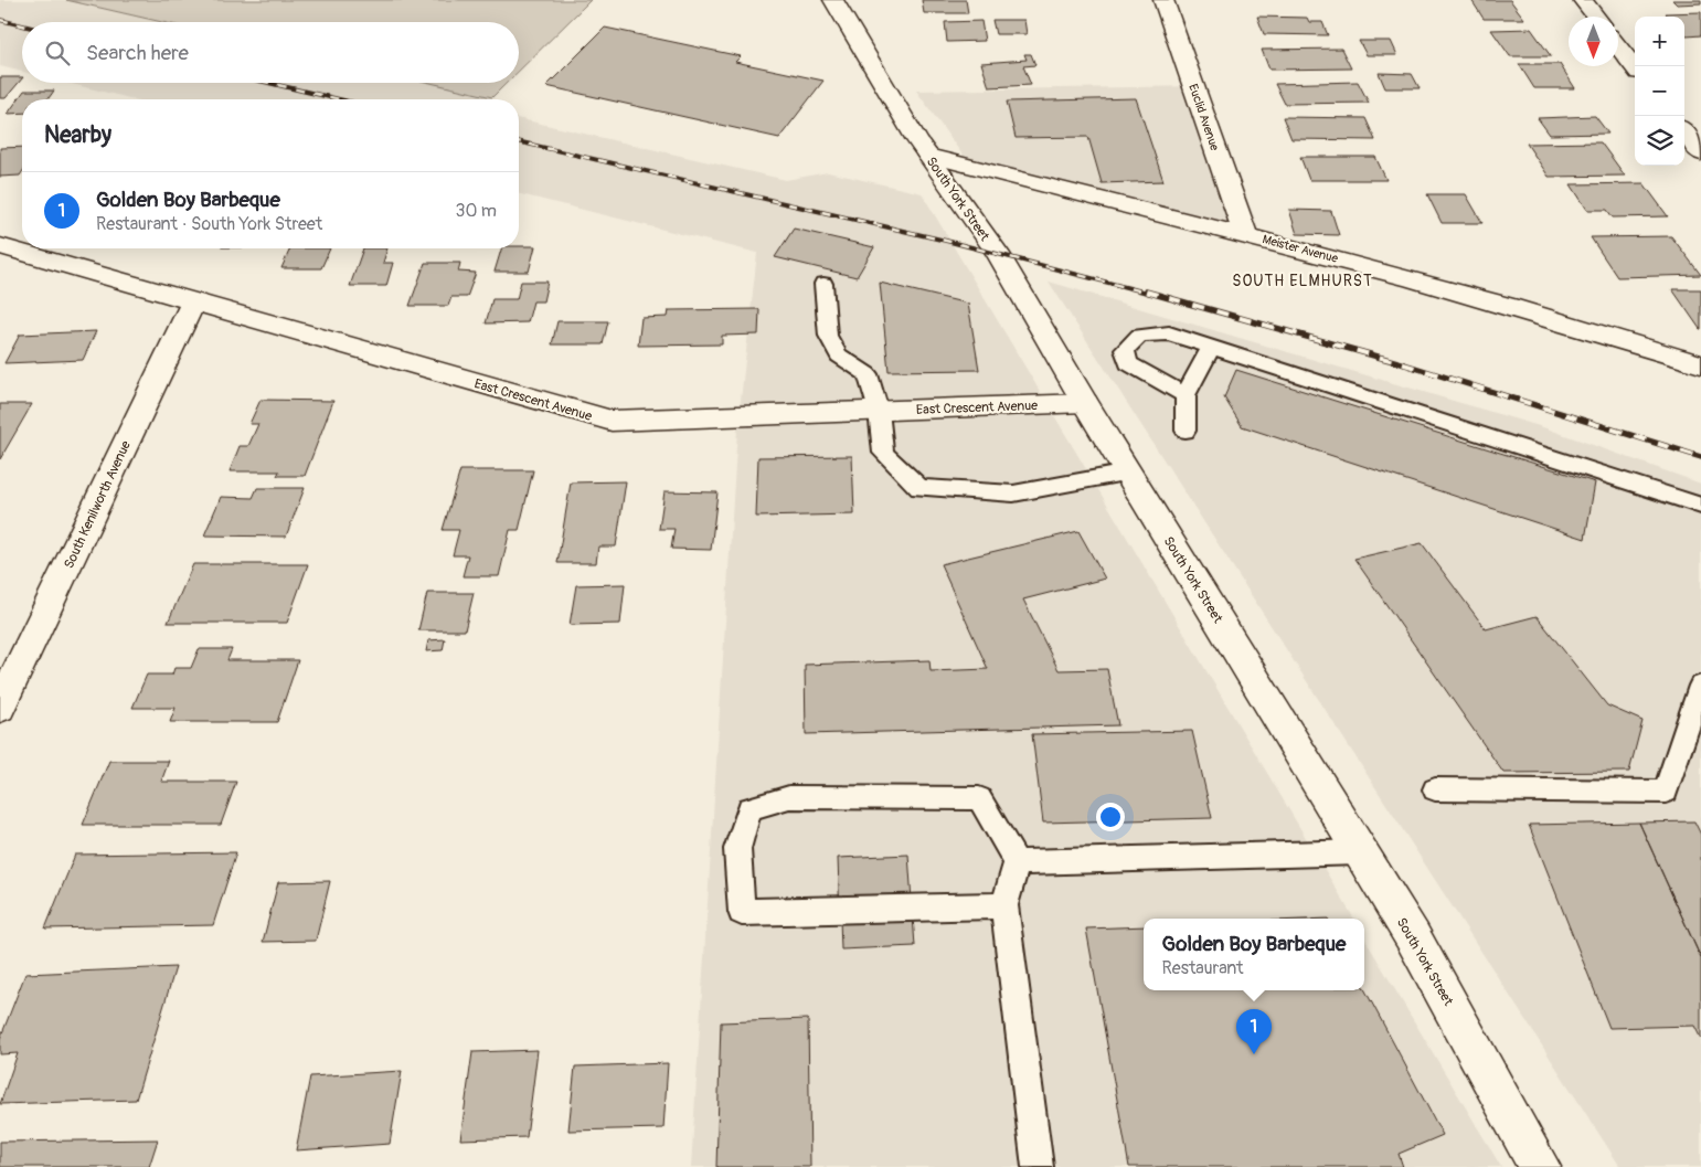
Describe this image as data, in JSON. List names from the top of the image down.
{
  "streets": {
    "street": [
      "Euclid Avenue",
      "South York Street",
      "Meister Avenue",
      "East Crescent Avenue",
      "South Kenilworth Avenue"
    ]
  },
  "crossings": [
    ["Euclid Avenue", "Meister Avenue"],
    ["South York Street", "Meister Avenue"],
    ["South York Street", "East Crescent Avenue"],
    ["East Crescent Avenue", "South Kenilworth Avenue"]
  ],
  "districts": ["SOUTH ELMHURST"],
  "north": "bottom",
  "page": {
    "map_buttons": ["+", "−"],
    "search": "Search here",
    "heading": "Nearby",
    "list": [
      {
        "mark": "1",
        "name": "Golden Boy Barbeque",
        "note": "Restaurant · South York Street",
        "value": "30 m"
      }
    ],
    "popup": ["Golden Boy Barbeque", "Restaurant"],
    "pins": "1"
  }
}
